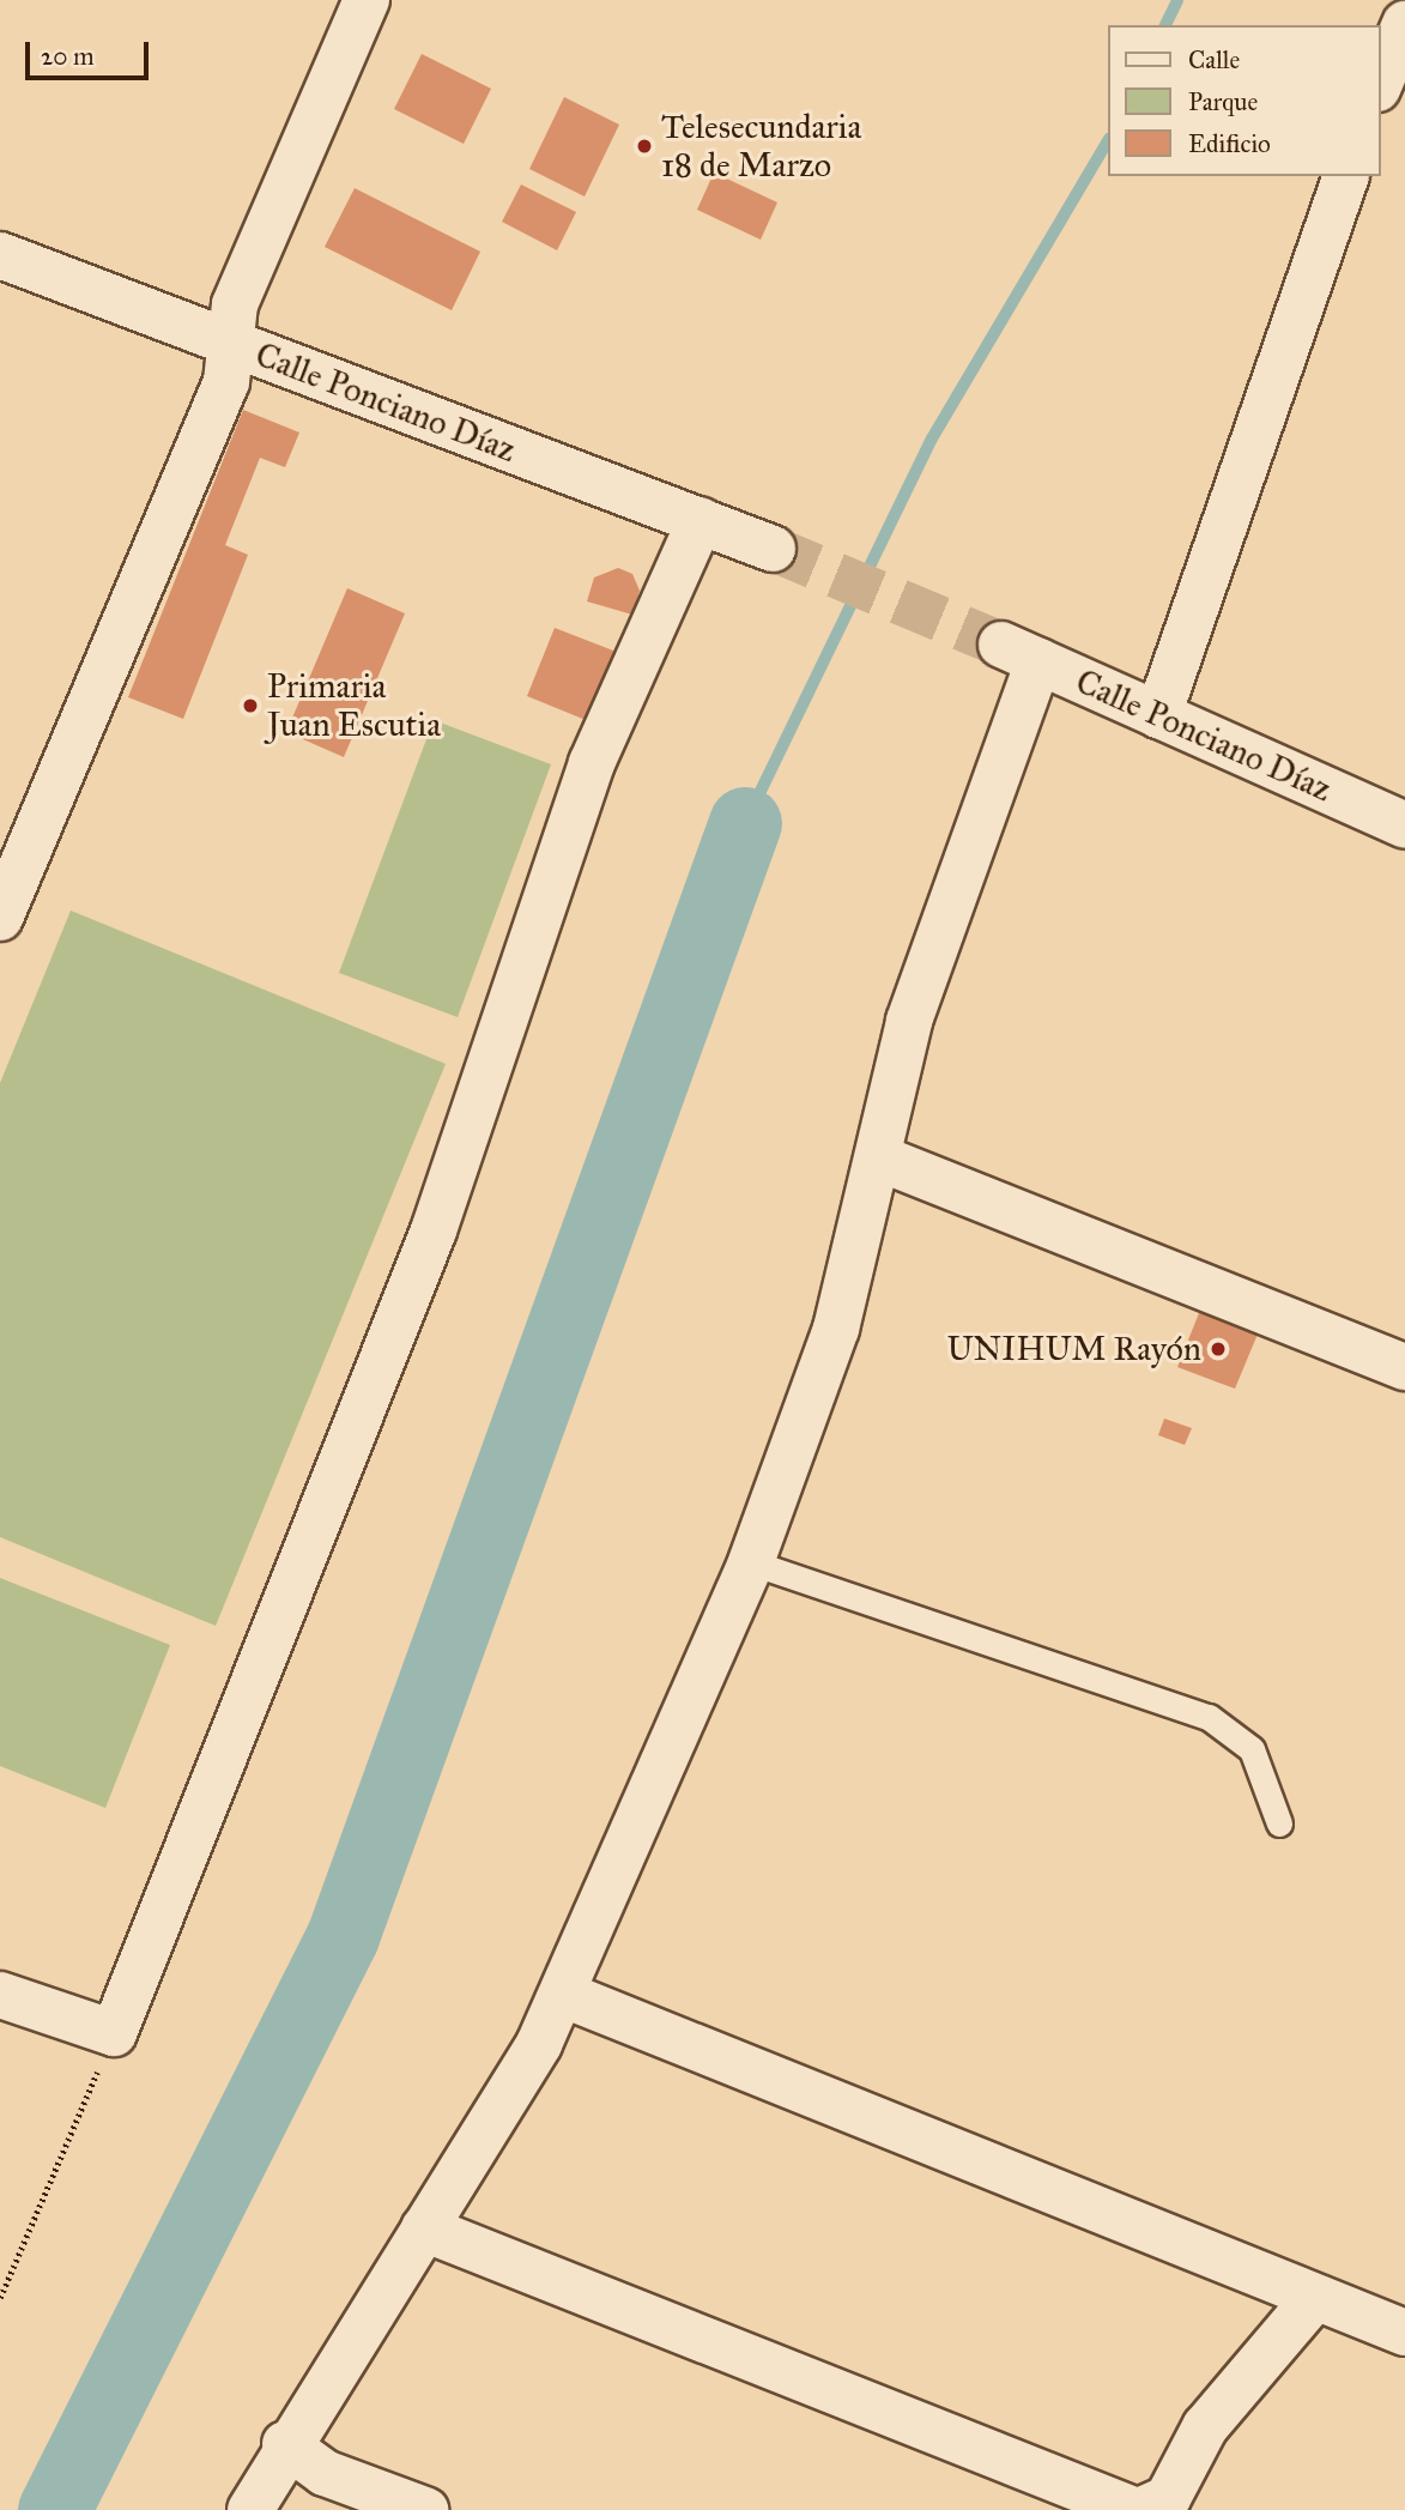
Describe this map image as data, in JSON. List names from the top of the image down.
{
  "streets": {
    "street": ["Calle Ponciano Díaz"]
  },
  "places": ["Telesecundaria 18 de Marzo", "Primaria Juan Escutia", "UNIHUM Rayón"],
  "legend": ["Calle", "Parque", "Edificio"],
  "scale_bar": "20 m"
}
